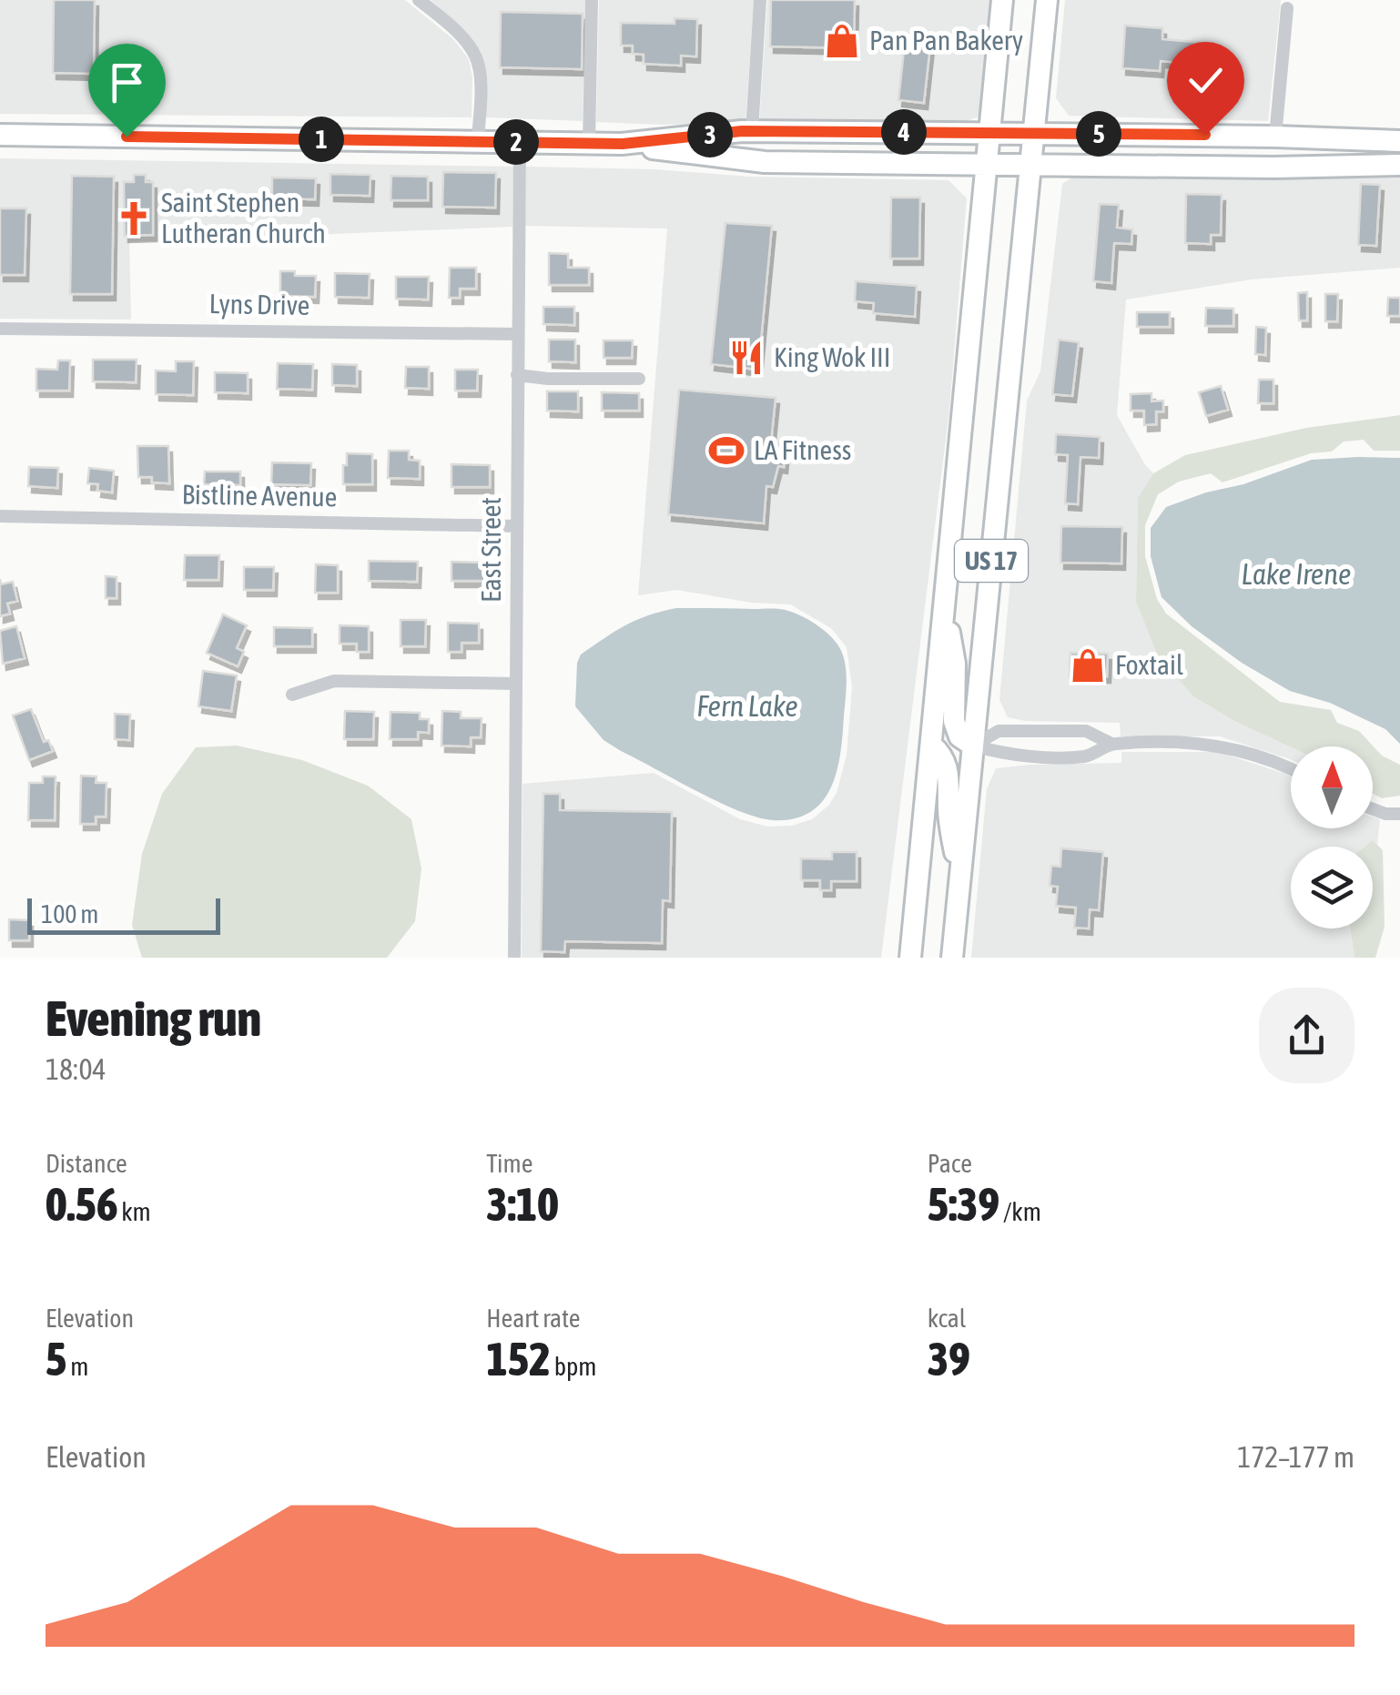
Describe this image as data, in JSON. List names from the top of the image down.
{
  "streets": {
    "main road": ["US 17"],
    "street": ["Lyns Drive", "Bistline Avenue", "East Street"]
  },
  "crossings": [
    ["Lyns Drive", "East Street"],
    ["Bistline Avenue", "East Street"]
  ],
  "water": ["Lake Irene", "Fern Lake"],
  "places": {
    "shop": ["Pan Pan Bakery", "Foxtail"],
    "church": ["Saint Stephen Lutheran Church"],
    "restaurant": ["King Wok III"],
    "sports": ["LA Fitness"]
  },
  "scale_bar": "100 m",
  "north": "top",
  "page": {
    "pins": [
      "4",
      "5",
      "3",
      "1",
      "2"
    ],
    "scale": "100 m",
    "heading": ["Evening run", "18:04"],
    "stats": [
      ["Distance", "0.56 km"],
      ["Time", "3:10"],
      ["Pace", "5:39 /km"],
      ["Elevation", "5 m"],
      ["Heart rate", "152 bpm"],
      ["kcal", "39"]
    ],
    "chart": ["Elevation", "172–177 m"]
  }
}
